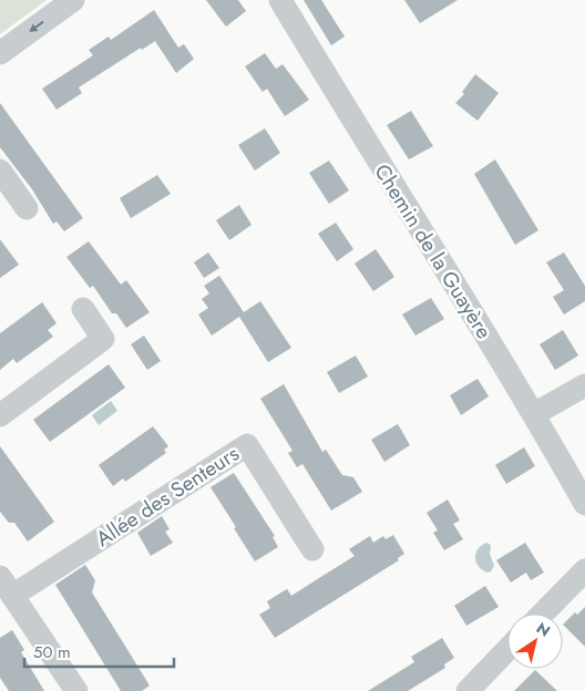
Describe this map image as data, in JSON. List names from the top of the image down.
{
  "streets": {
    "street": ["Chemin de la Guayère", "Allée des Senteurs"]
  },
  "scale_bar": "50 m",
  "north": "top right"
}
